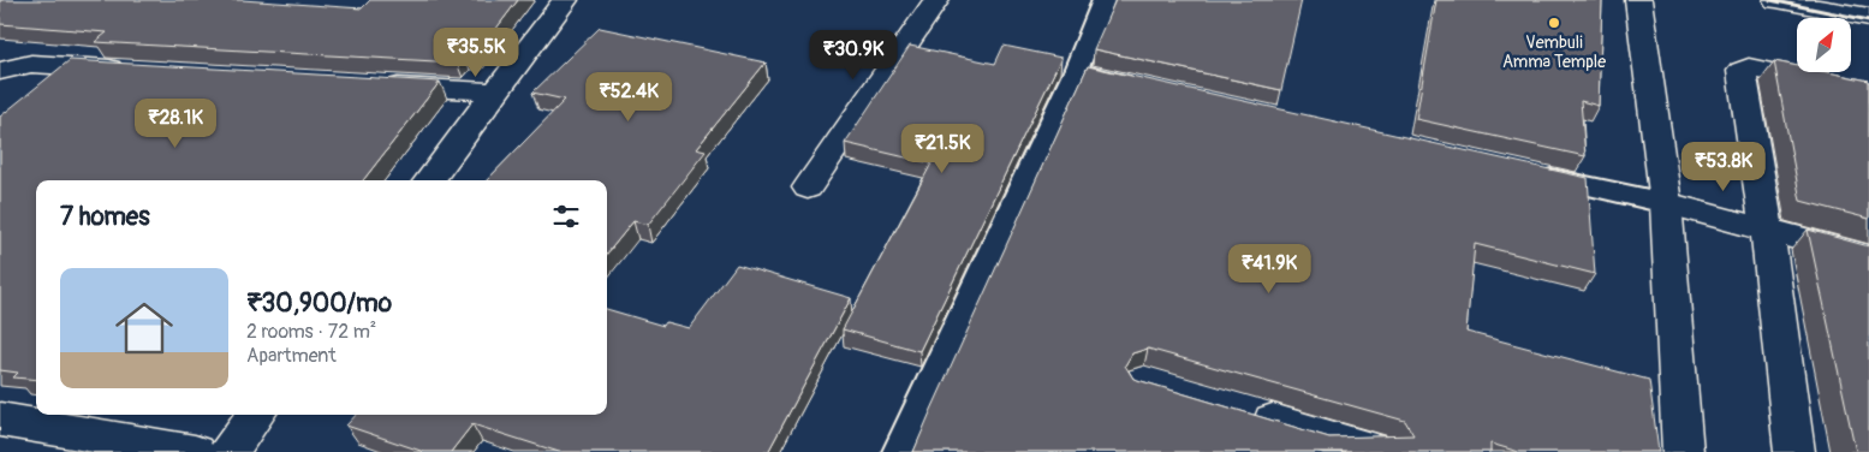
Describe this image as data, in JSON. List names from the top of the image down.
{
  "places": ["Vembuli Amma Temple"],
  "north": "top right",
  "page": {
    "price": [
      "₹35.5K",
      "₹30.9K",
      "₹52.4K",
      "₹28.1K",
      "₹21.5K",
      "₹53.8K",
      "₹41.9K"
    ],
    "heading": "7 homes",
    "list": [
      {
        "name": "₹30,900/mo",
        "note": "2 rooms · 72 m² · Apartment"
      }
    ]
  }
}
